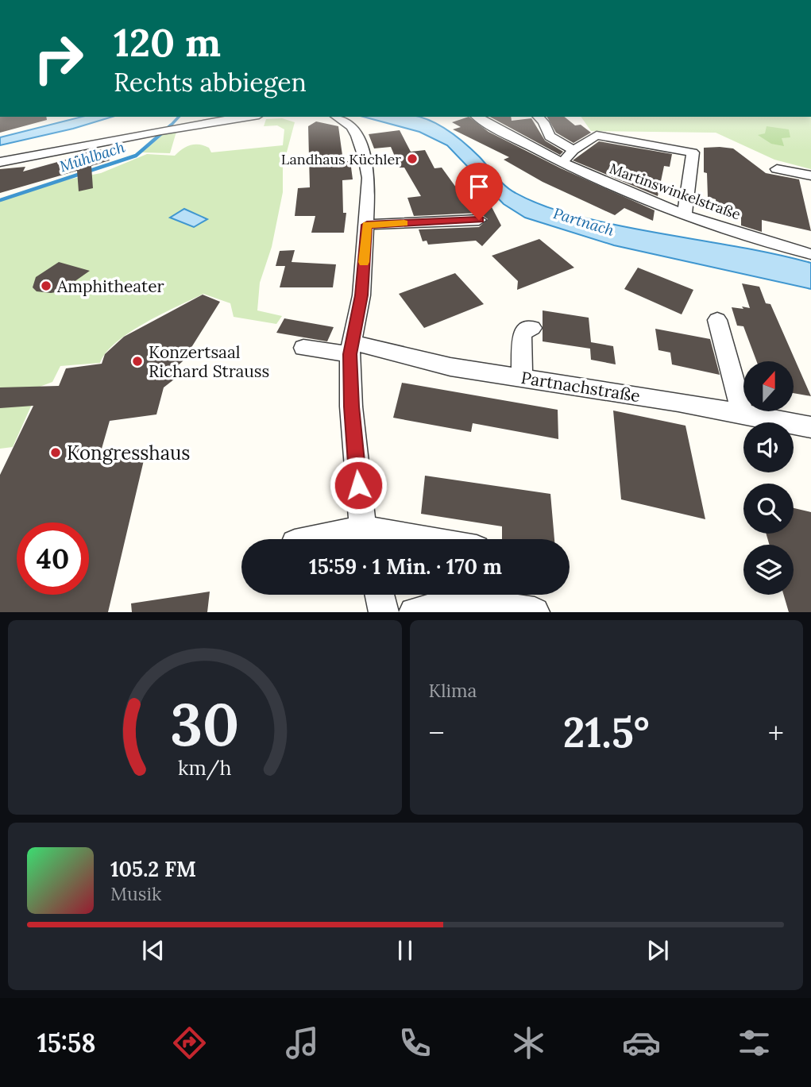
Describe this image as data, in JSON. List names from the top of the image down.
{
  "streets": {
    "street": ["Martinswinkelstraße", "Partnachstraße"]
  },
  "water": ["Mühlbach", "Partnach"],
  "places": [
    "Landhaus Küchler",
    "Amphitheater",
    "Konzertsaal Richard Strauss",
    "Kongresshaus"
  ],
  "north": "top",
  "page": {
    "turn": ["120 m", "Rechts abbiegen"],
    "limit": "40",
    "trip": "15:59 · 1 Min. · 170 m",
    "tile": "Klima",
    "heat": ["−", "21.5°", "+"],
    "song": ["105.2 FM", "Musik"],
    "tabs": "15:58",
    "gauge": ["30", "km/h"]
  }
}
